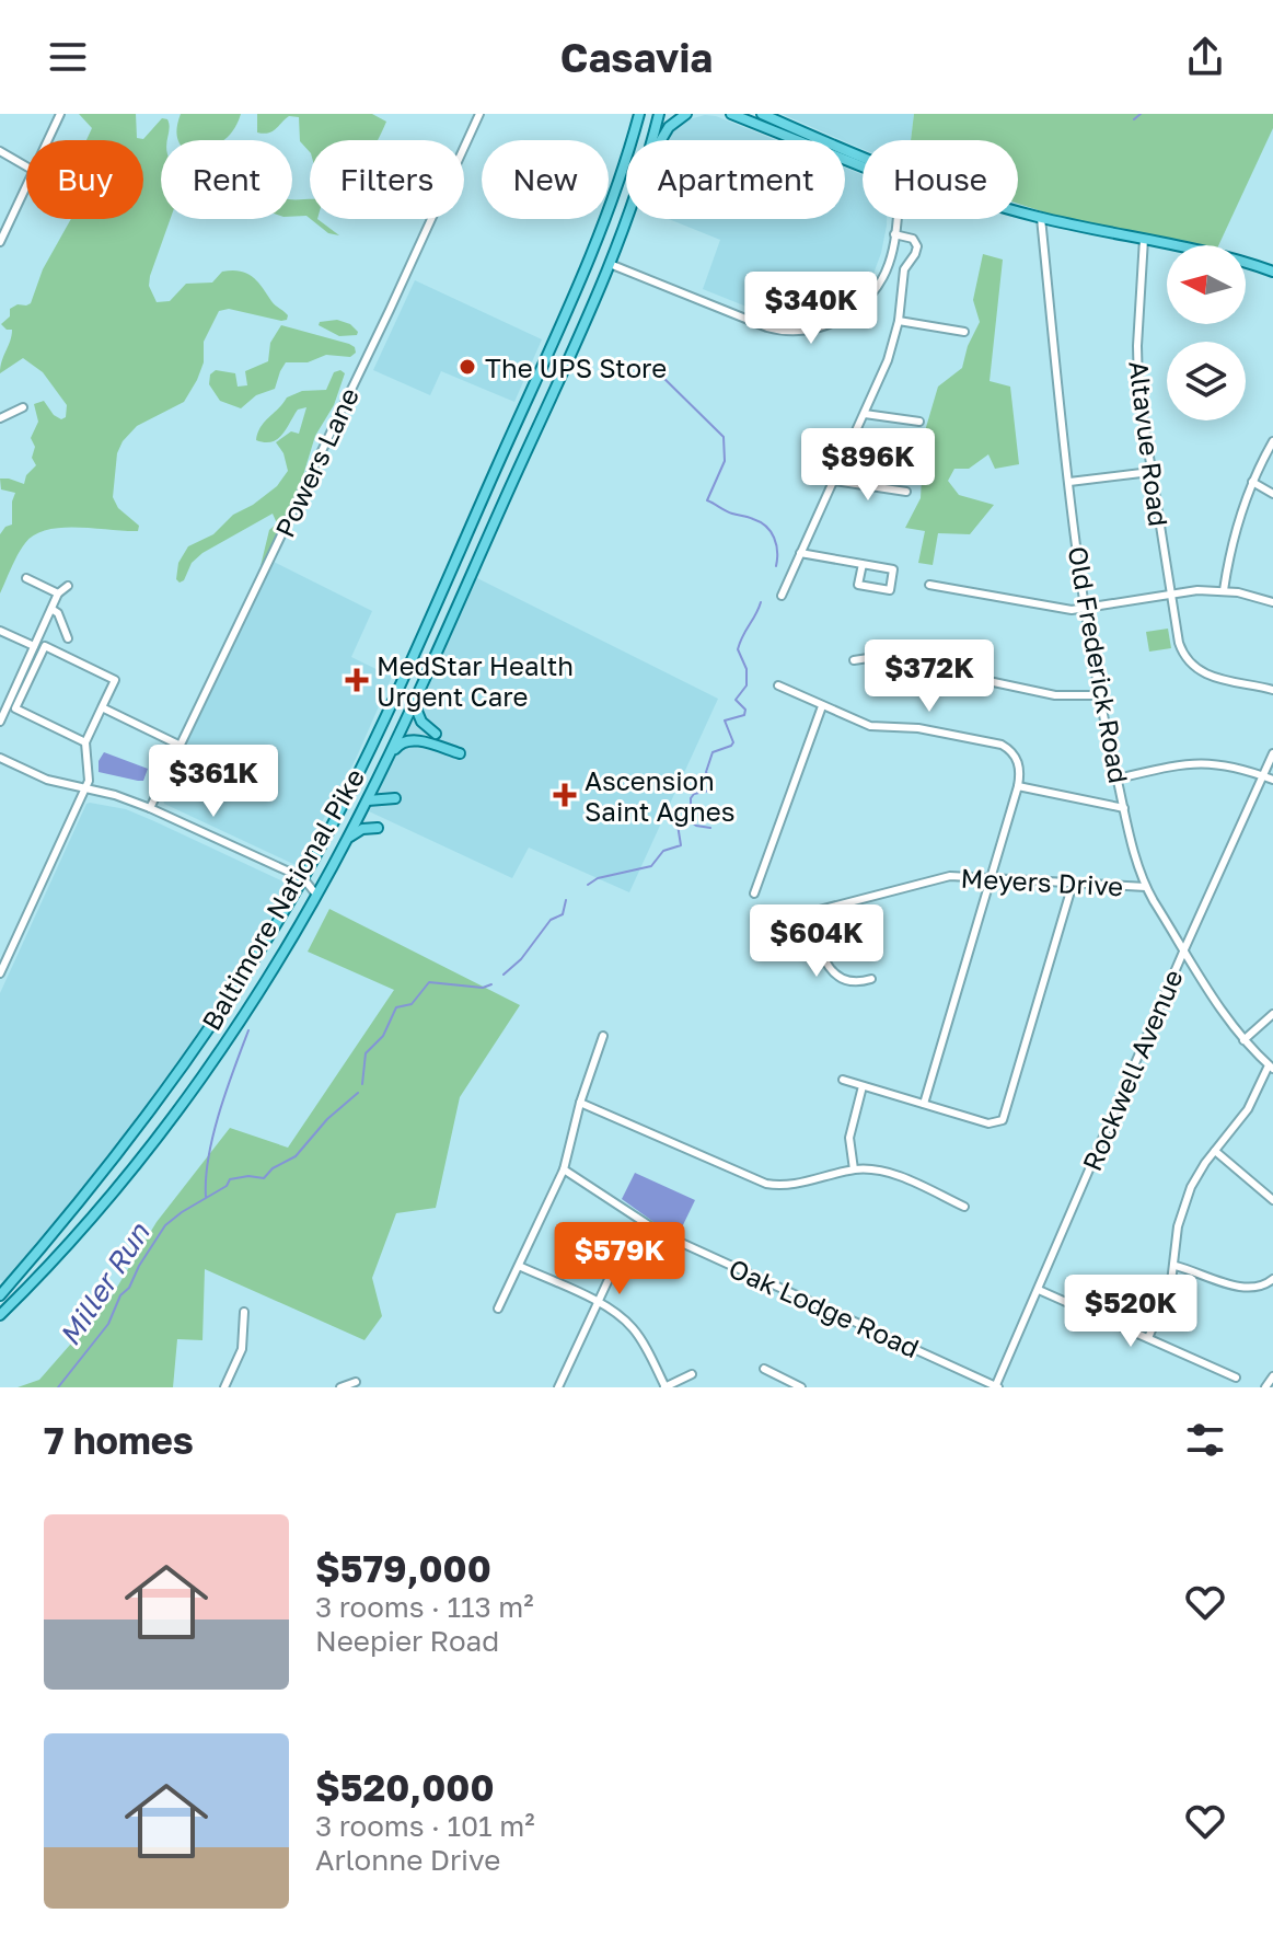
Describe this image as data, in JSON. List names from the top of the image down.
{
  "streets": {
    "main road": ["Baltimore National Pike"],
    "street": [
      "Altavue Road",
      "Powers Lane",
      "Old Frederick Road",
      "Meyers Drive",
      "Rockwell Avenue",
      "Oak Lodge Road"
    ]
  },
  "crossings": [
    ["Old Frederick Road", "Meyers Drive"],
    ["Old Frederick Road", "Rockwell Avenue"],
    ["Rockwell Avenue", "Oak Lodge Road"]
  ],
  "water": ["Miller Run"],
  "places": {
    "other": ["The UPS Store"],
    "health": ["MedStar Health Urgent Care", "Ascension Saint Agnes"]
  },
  "north": "left",
  "page": {
    "header": "Casavia",
    "chip": [
      "Buy",
      "Rent",
      "Filters",
      "New",
      "Apartment",
      "House"
    ],
    "price": [
      "$340K",
      "$896K",
      "$372K",
      "$361K",
      "$604K",
      "$579K",
      "$520K"
    ],
    "heading": "7 homes",
    "list": [
      {
        "name": "$579,000",
        "note": "3 rooms · 113 m² · Neepier Road"
      },
      {
        "name": "$520,000",
        "note": "3 rooms · 101 m² · Arlonne Drive"
      }
    ]
  }
}
